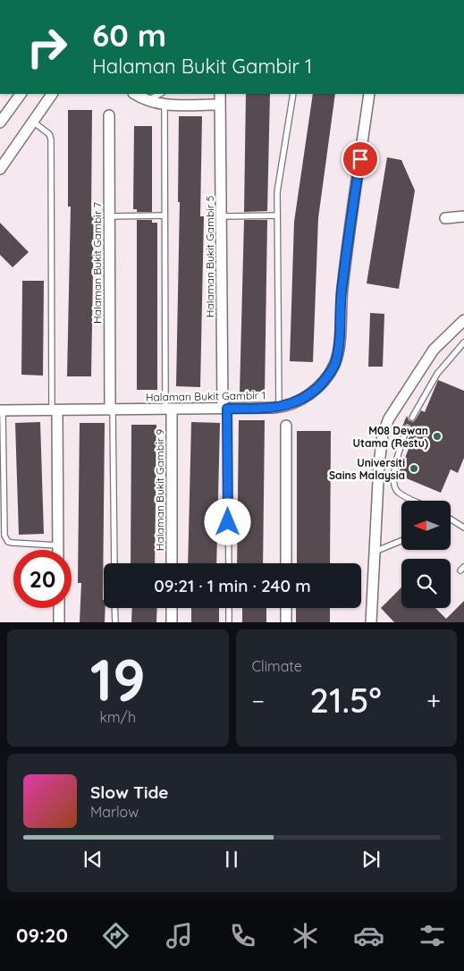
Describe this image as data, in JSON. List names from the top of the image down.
{
  "streets": {
    "street": [
      "Halaman Bukit Gambir 5",
      "Halaman Bukit Gambir 7",
      "Halaman Bukit Gambir 1",
      "Halaman Bukit Gambir 9"
    ]
  },
  "crossings": [
    ["Halaman Bukit Gambir 5", "Halaman Bukit Gambir 1"],
    ["Halaman Bukit Gambir 7", "Halaman Bukit Gambir 1"],
    ["Halaman Bukit Gambir 1", "Halaman Bukit Gambir 9"]
  ],
  "places": ["M08 Dewan Utama (Restu)", "Universiti Sains Malaysia"],
  "north": "left",
  "page": {
    "turn": ["60 m", "Halaman Bukit Gambir 1"],
    "limit": "20",
    "trip": "09:21 · 1 min · 240 m",
    "tile": [
      ["19", "km/h"],
      "Climate"
    ],
    "heat": ["−", "21.5°", "+"],
    "song": ["Slow Tide", "Marlow"],
    "tabs": "09:20"
  }
}
